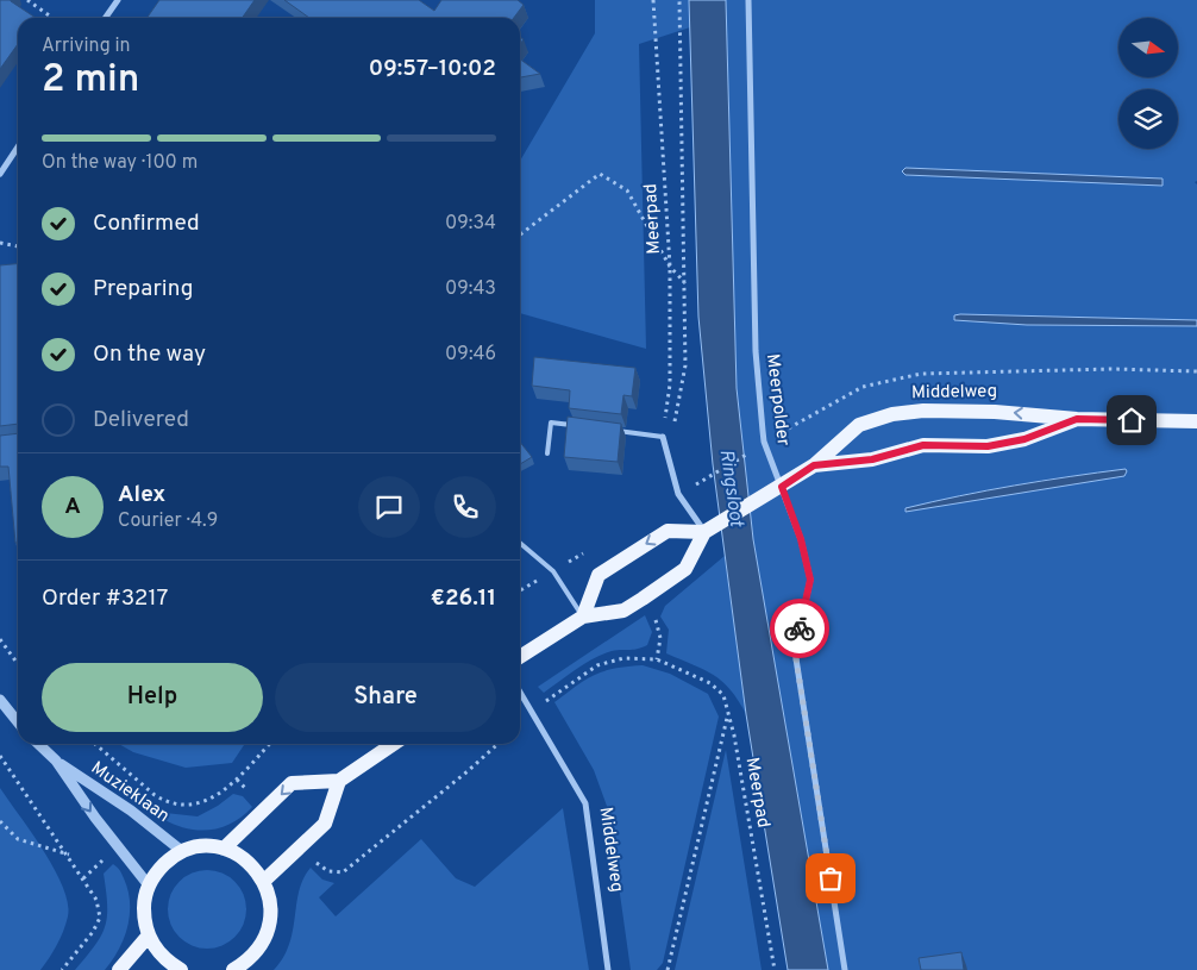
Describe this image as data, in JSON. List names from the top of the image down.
{
  "streets": {
    "main road": ["Middelweg"],
    "street": ["Meerpolder", "Muzieklaan"],
    "path": ["Meerpad"]
  },
  "crossings": [
    ["Middelweg", "Meerpolder"]
  ],
  "water": ["Ringsloot"],
  "north": "right",
  "page": {
    "heading": ["2 min", "Arriving in", "09:57–10:02"],
    "panel": [
      "Alex",
      "Courier · 4.9",
      "Order #3217",
      "€26.11"
    ],
    "bar": "On the way · 100 m",
    "list": [
      ["Confirmed", "09:34"],
      ["Preparing", "09:43"],
      ["On the way", "09:46"],
      "Delivered"
    ],
    "round": "A",
    "buttons": ["Help", "Share"]
  }
}
